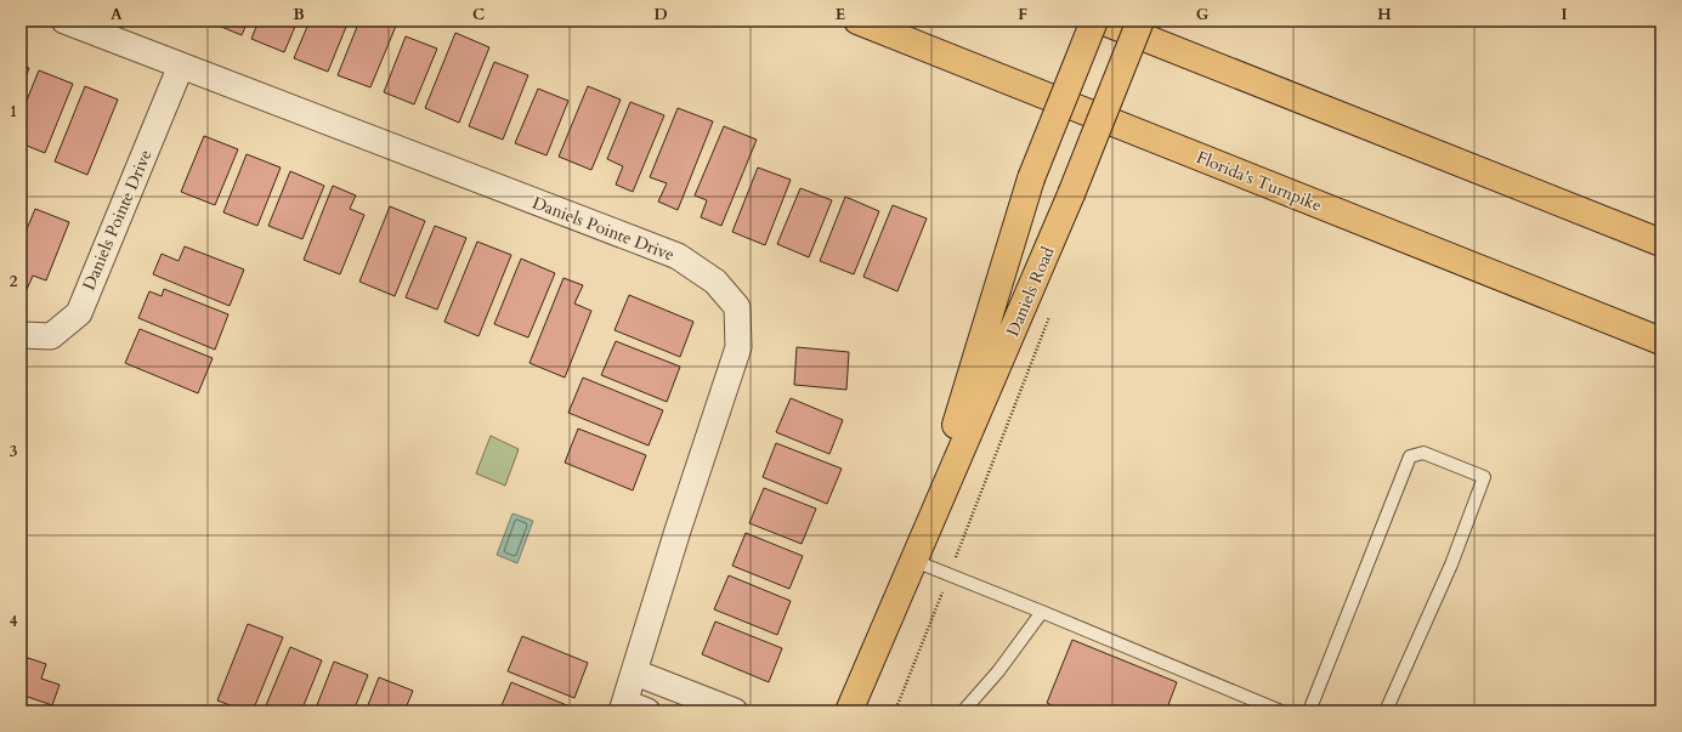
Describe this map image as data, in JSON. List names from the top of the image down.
{
  "streets": {
    "main road": ["Florida's Turnpike", "Daniels Road"],
    "street": ["Daniels Pointe Drive"]
  },
  "grid": {
    "columns": [
      "A",
      "B",
      "C",
      "D",
      "E",
      "F",
      "G",
      "H",
      "I"
    ],
    "rows": [
      "1",
      "2",
      "3",
      "4"
    ]
  }
}
